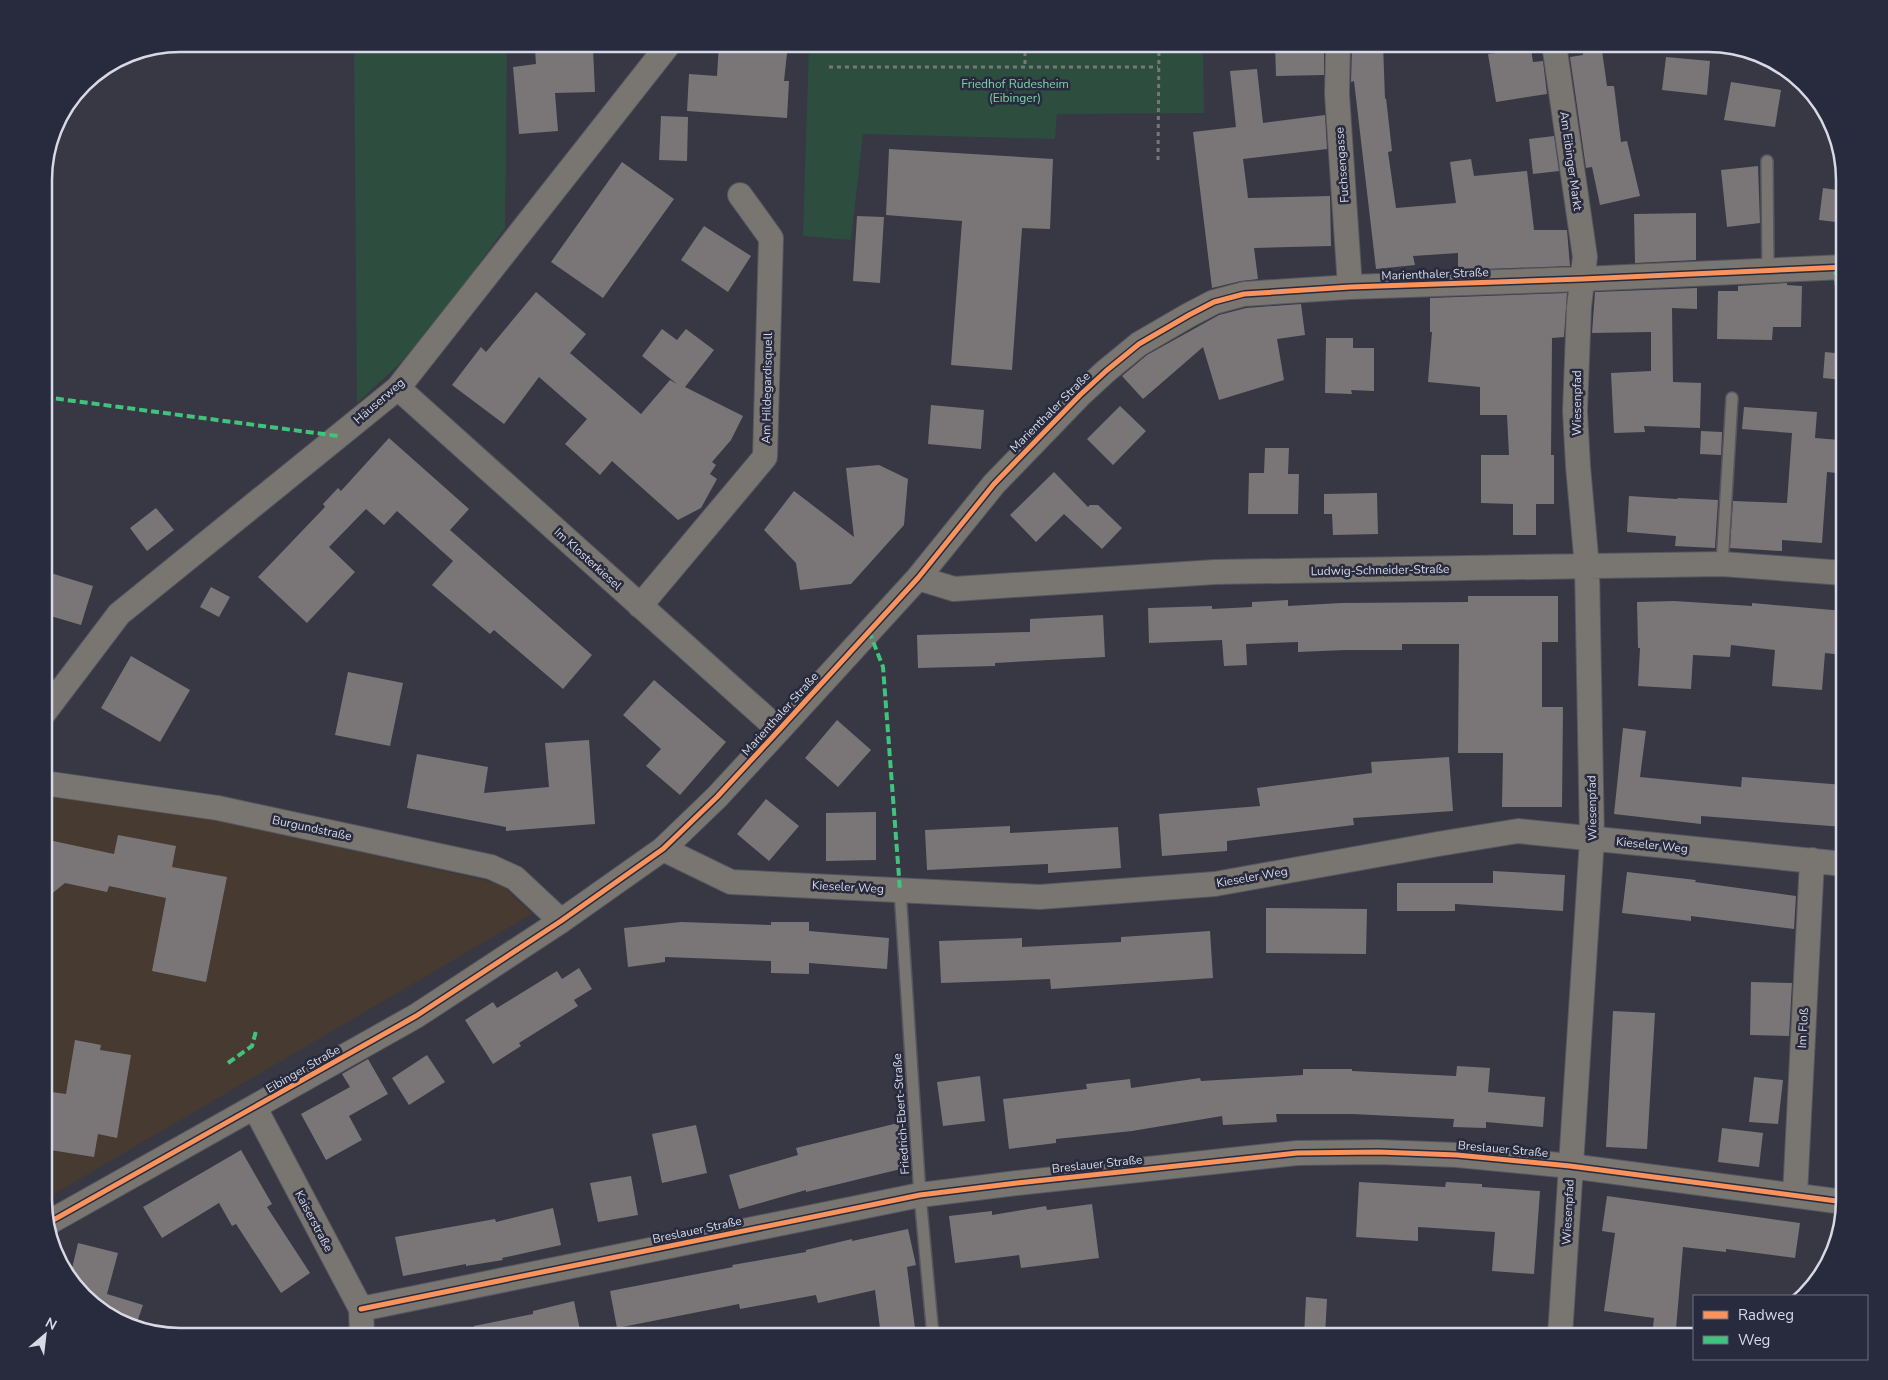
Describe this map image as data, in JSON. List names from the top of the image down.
{
  "streets": {
    "street": [
      "Am Eibinger Markt",
      "Fuchsengasse",
      "Marienthaler Straße",
      "Am Hildegardisquell",
      "Häuserweg",
      "Wiesenpfad",
      "Im Klosterkiesel",
      "Ludwig-Schneider-Straße",
      "Burgundstraße",
      "Kieseler Weg",
      "Im Floß",
      "Eibinger Straße",
      "Breslauer Straße",
      "Kaiserstraße"
    ],
    "lane": ["Friedrich-Ebert-Straße"]
  },
  "crossings": [
    ["Am Eibinger Markt", "Marienthaler Straße"],
    ["Am Eibinger Markt", "Wiesenpfad"],
    ["Fuchsengasse", "Marienthaler Straße"],
    ["Marienthaler Straße", "Wiesenpfad"],
    ["Marienthaler Straße", "Im Klosterkiesel"],
    ["Marienthaler Straße", "Ludwig-Schneider-Straße"],
    ["Marienthaler Straße", "Burgundstraße"],
    ["Marienthaler Straße", "Kieseler Weg"],
    ["Marienthaler Straße", "Eibinger Straße"],
    ["Am Hildegardisquell", "Im Klosterkiesel"],
    ["Häuserweg", "Im Klosterkiesel"],
    ["Wiesenpfad", "Ludwig-Schneider-Straße"],
    ["Wiesenpfad", "Kieseler Weg"],
    ["Wiesenpfad", "Breslauer Straße"],
    ["Burgundstraße", "Eibinger Straße"],
    ["Kieseler Weg", "Im Floß"],
    ["Kieseler Weg", "Friedrich-Ebert-Straße"],
    ["Im Floß", "Breslauer Straße"],
    ["Eibinger Straße", "Kaiserstraße"],
    ["Friedrich-Ebert-Straße", "Breslauer Straße"],
    ["Breslauer Straße", "Kaiserstraße"]
  ],
  "parks": ["Friedhof Rüdesheim (Eibinger)"],
  "legend": ["Radweg", "Weg"],
  "north": "top right"
}
